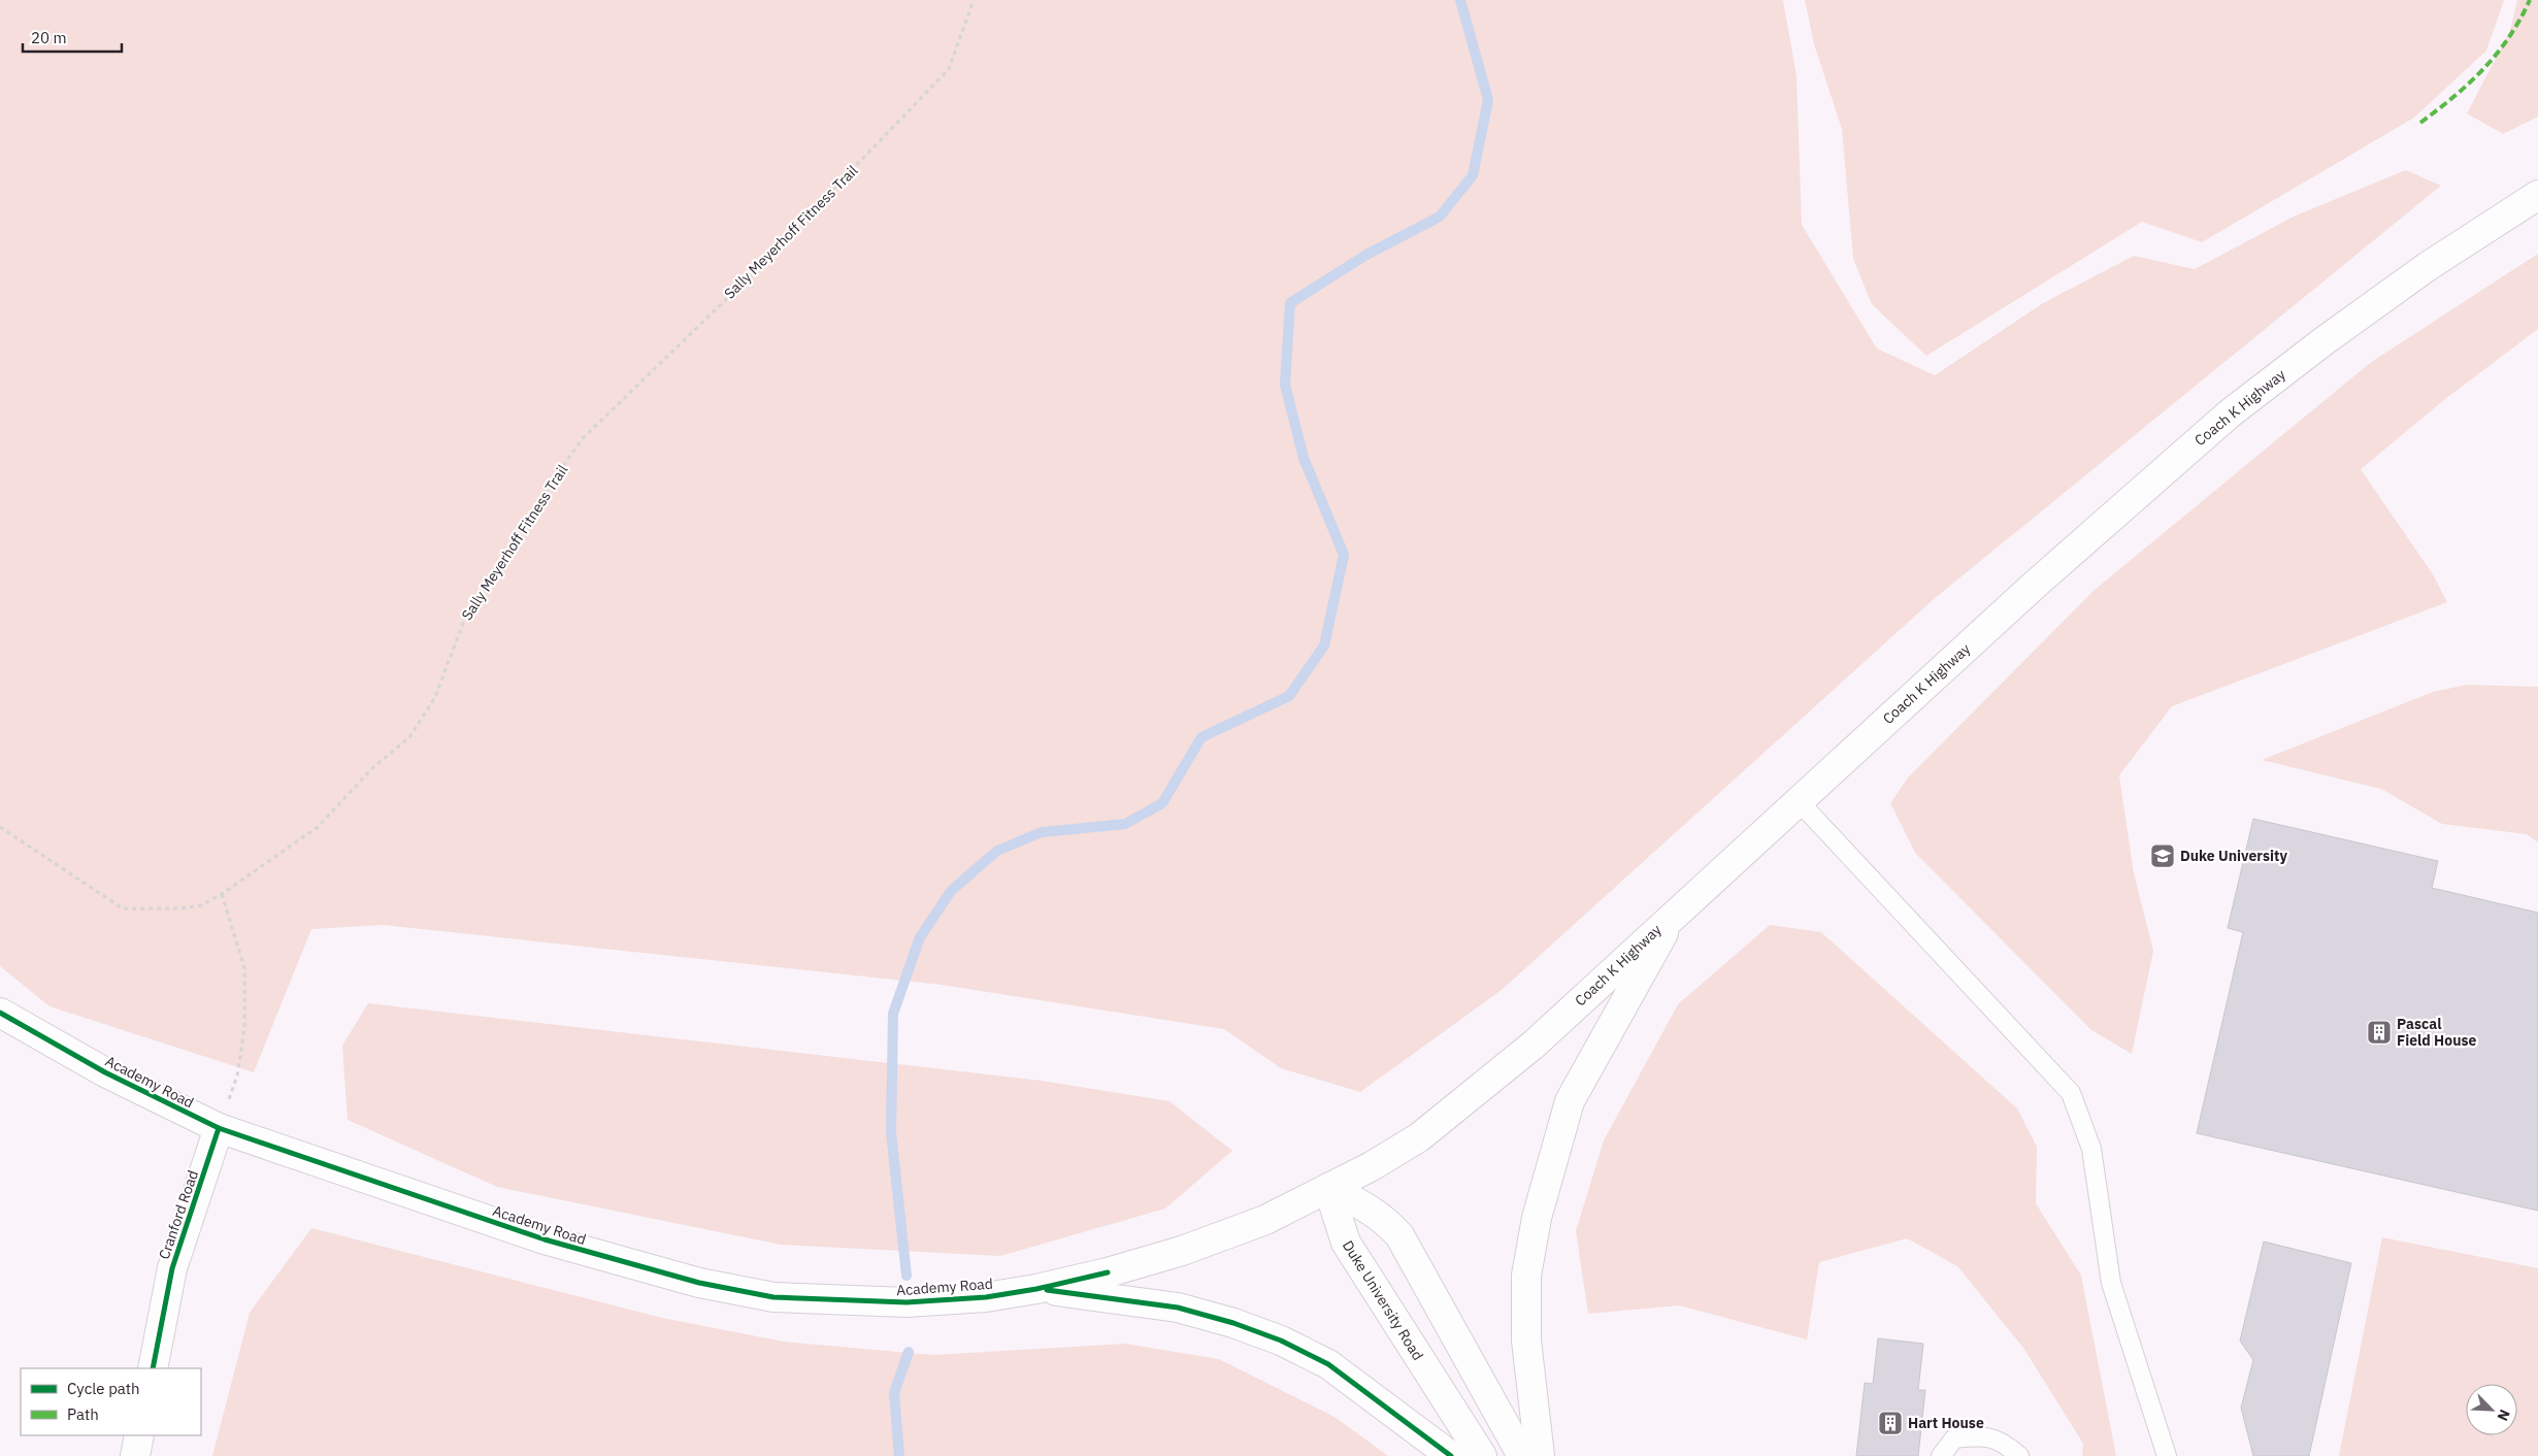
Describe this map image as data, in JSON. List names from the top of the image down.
{
  "streets": {
    "main road": [
      "Coach K Highway",
      "Academy Road",
      "Cranford Road",
      "Duke University Road"
    ],
    "path": ["Sally Meyerhoff Fitness Trail"]
  },
  "crossings": [
    ["Coach K Highway", "Academy Road"],
    ["Coach K Highway", "Duke University Road"],
    ["Academy Road", "Cranford Road"],
    ["Academy Road", "Duke University Road"]
  ],
  "places": {
    "school or university": ["Duke University"],
    "building": ["Pascal Field House", "Hart House"]
  },
  "legend": ["Cycle path", "Path"],
  "scale_bar": "20 m",
  "north": "bottom right"
}
